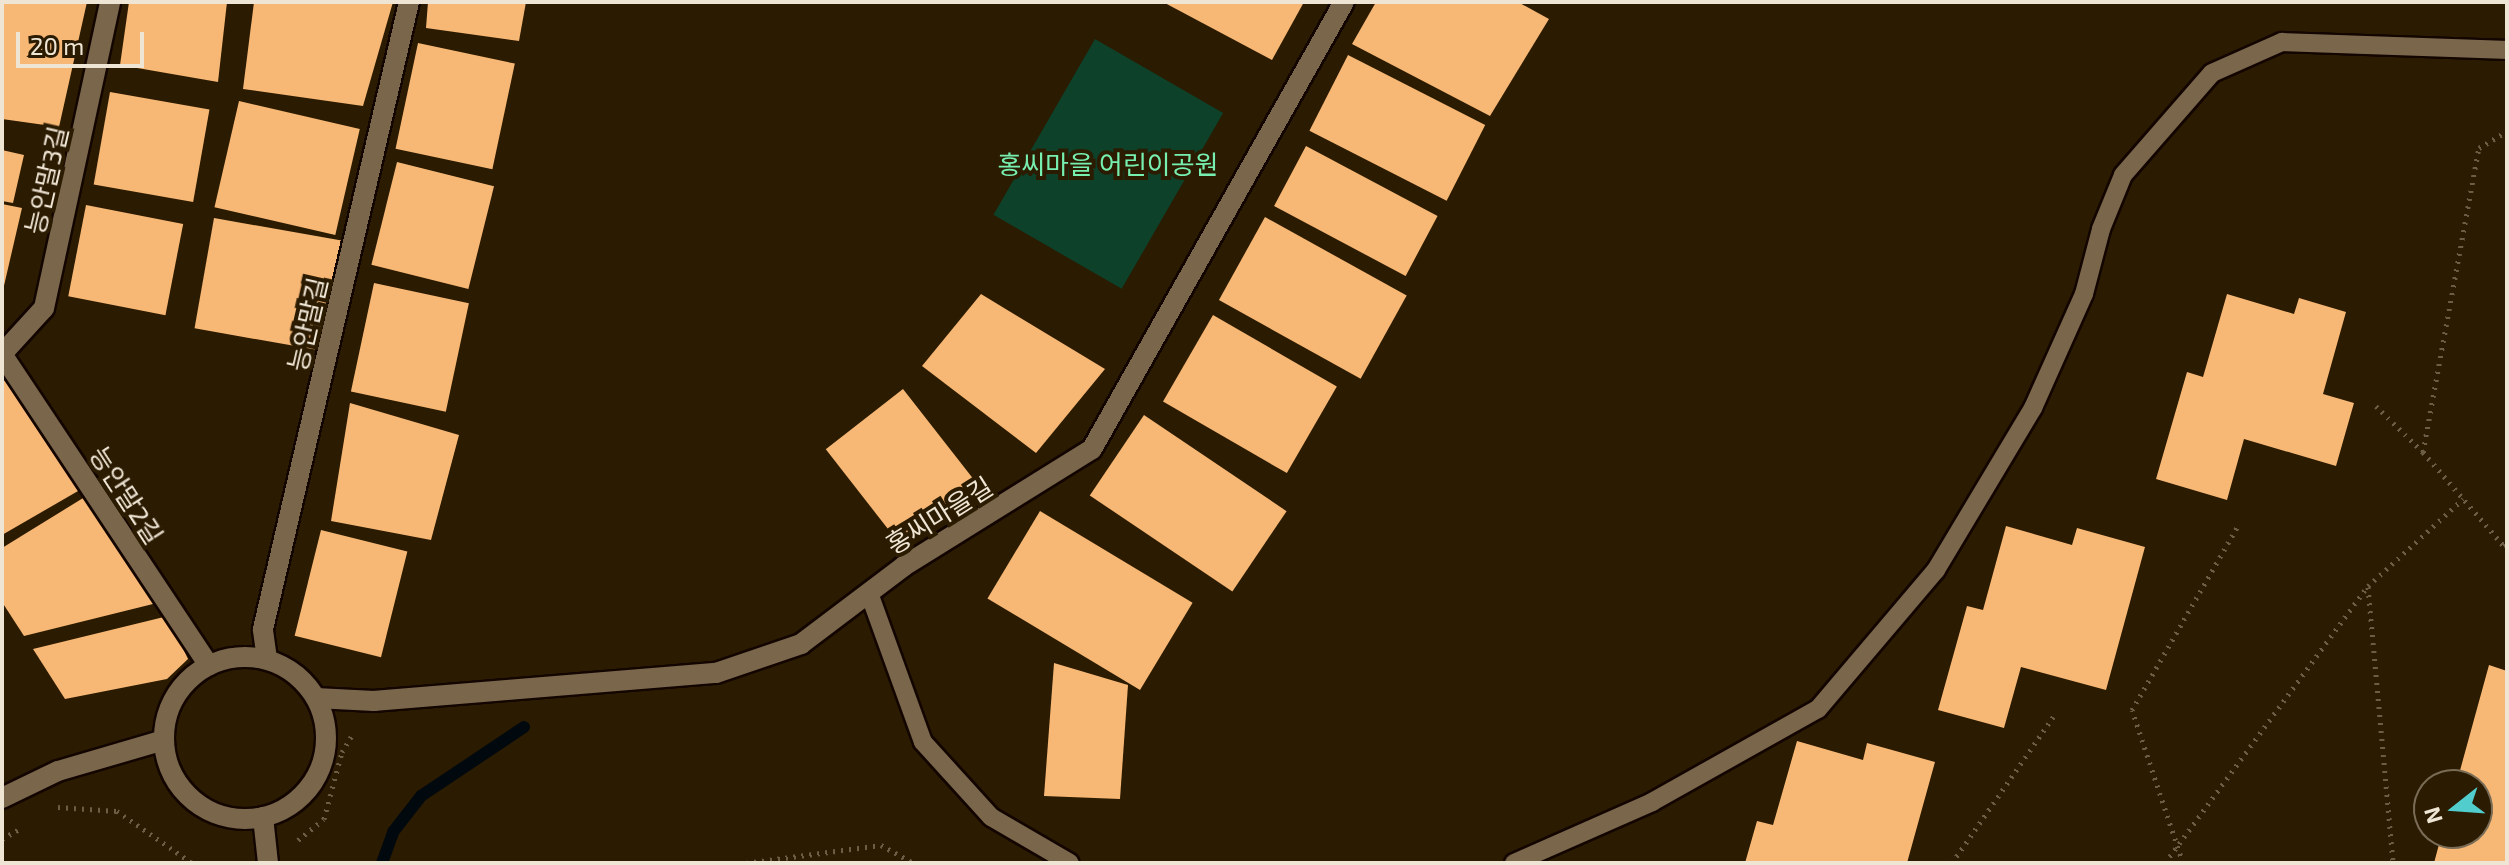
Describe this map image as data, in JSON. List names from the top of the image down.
{
  "streets": {
    "street": [
      "능안말3길",
      "능안말길",
      "능안말2길",
      "홍씨마을길"
    ]
  },
  "crossings": [
    ["능안말3길", "능안말2길"],
    ["능안말길", "능안말2길"],
    ["능안말길", "홍씨마을길"],
    ["능안말2길", "홍씨마을길"]
  ],
  "parks": ["홍씨마을 어린이공원"],
  "scale_bar": "20 m",
  "north": "left"
}
